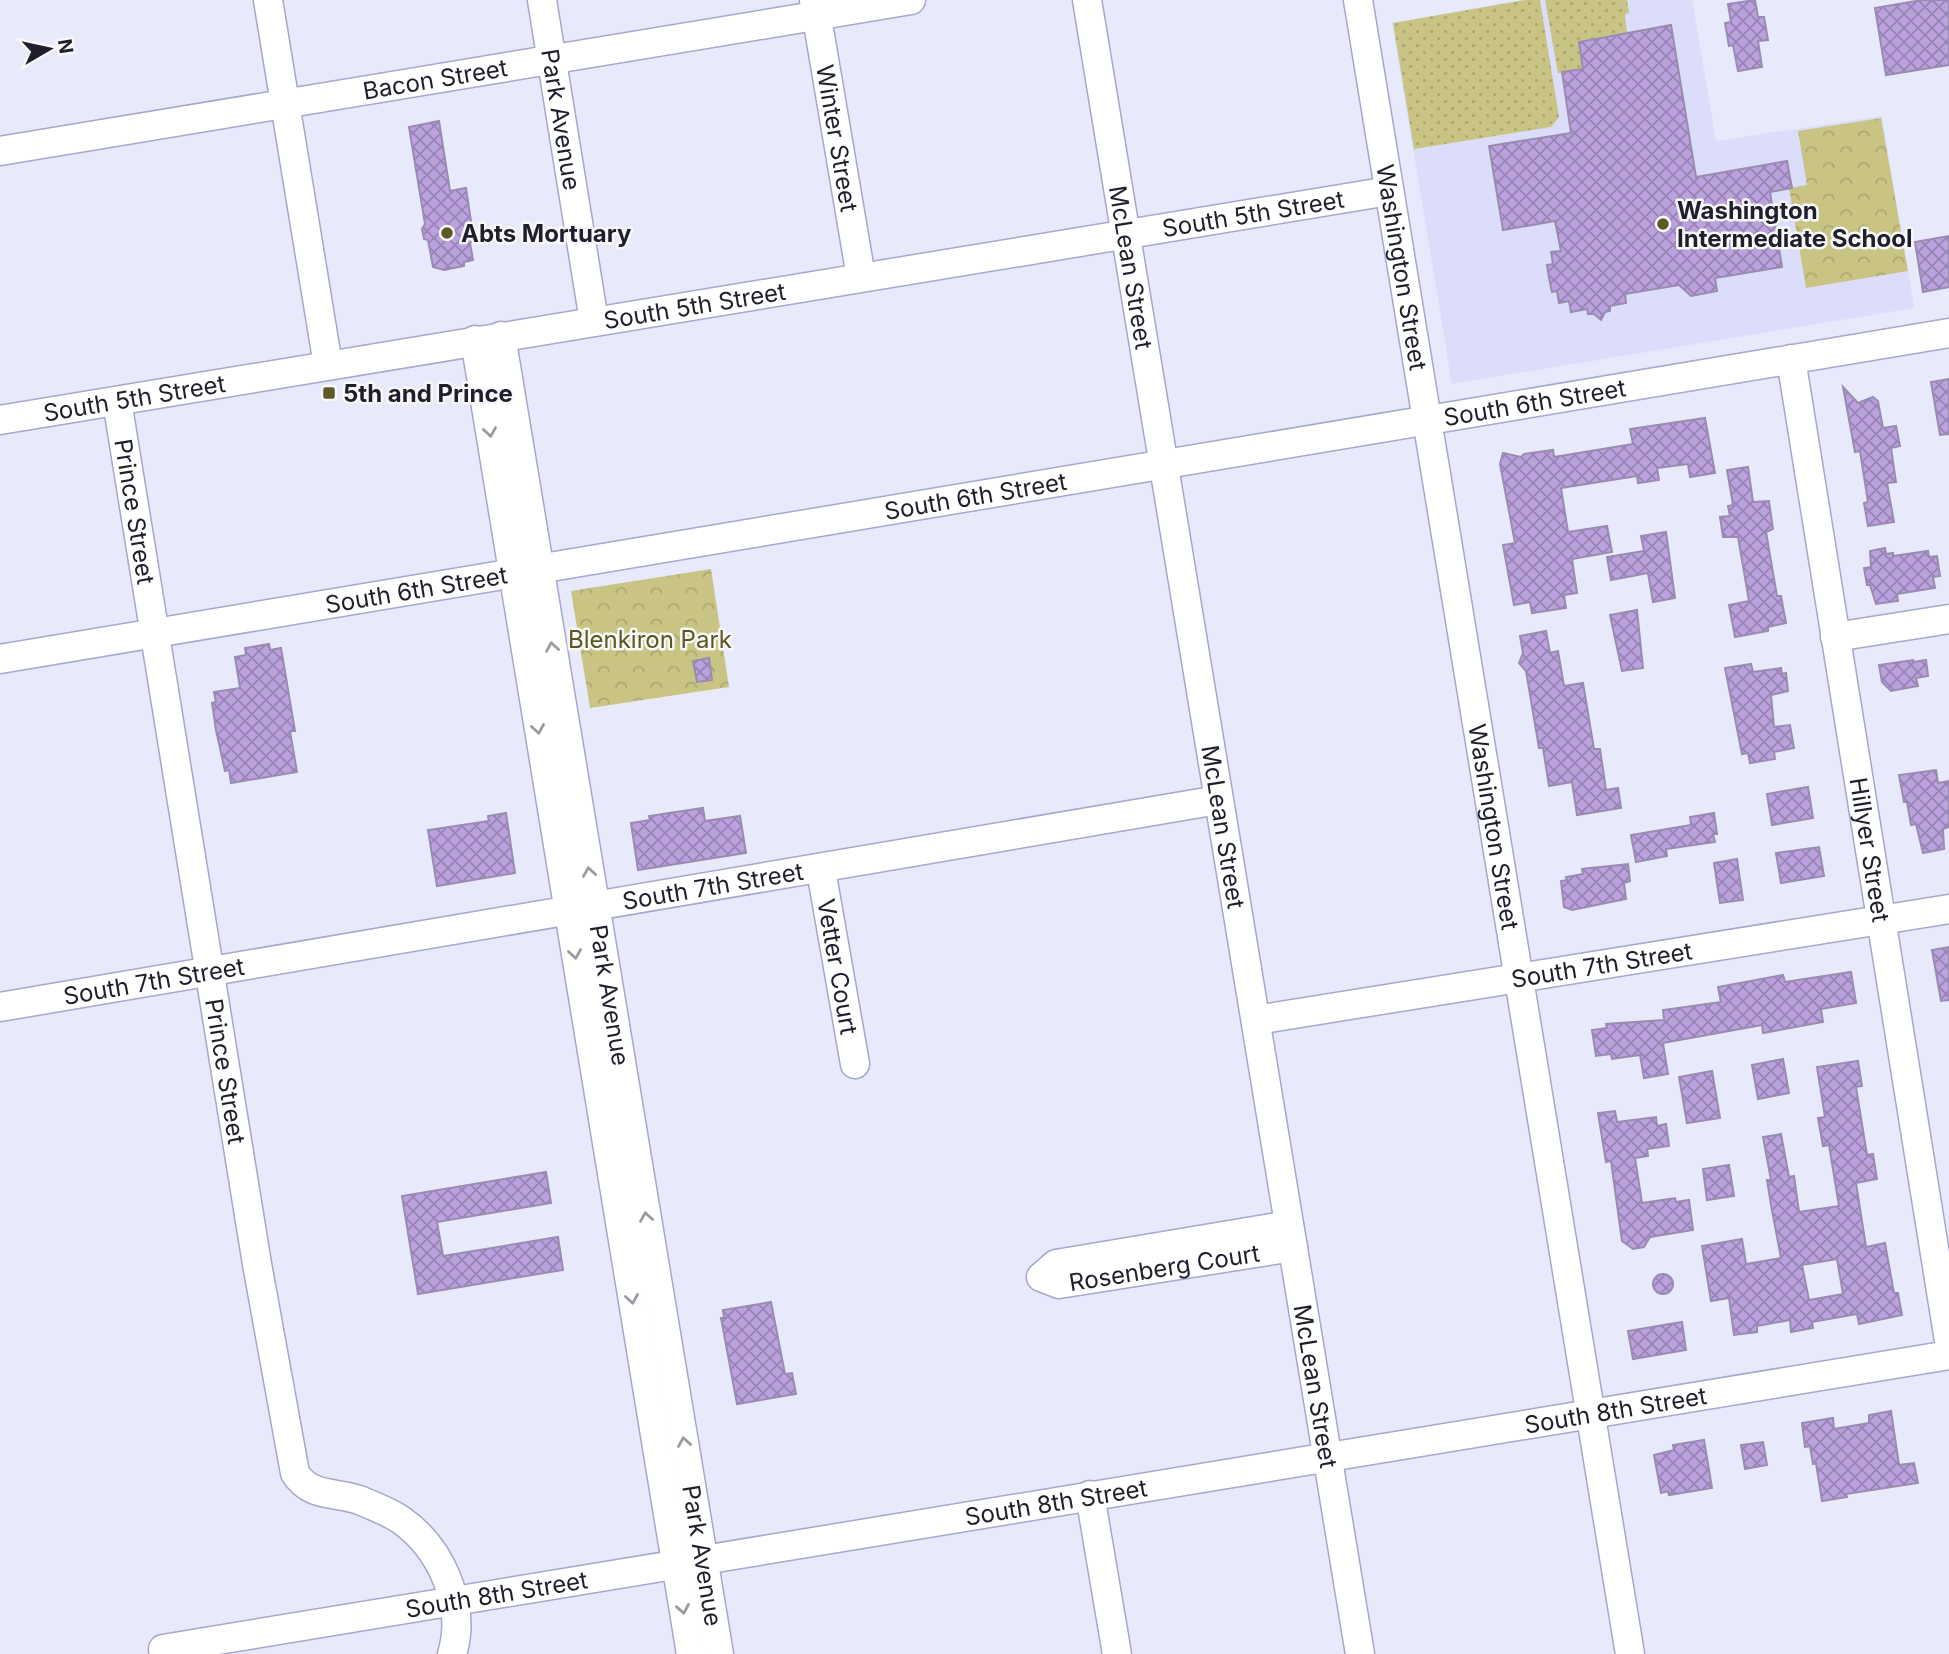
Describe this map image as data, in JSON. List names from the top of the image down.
{
  "streets": {
    "street": [
      "Bacon Street",
      "Park Avenue",
      "Winter Street",
      "South 5th Street",
      "McLean Street",
      "Washington Street",
      "South 6th Street",
      "Prince Street",
      "Hillyer Street",
      "South 7th Street",
      "Vetter Court",
      "Rosenberg Court",
      "South 8th Street"
    ]
  },
  "crossings": [
    ["Bacon Street", "Park Avenue"],
    ["Bacon Street", "Winter Street"],
    ["Park Avenue", "South 5th Street"],
    ["Park Avenue", "South 6th Street"],
    ["Park Avenue", "South 7th Street"],
    ["Park Avenue", "South 8th Street"],
    ["Winter Street", "South 5th Street"],
    ["South 5th Street", "McLean Street"],
    ["South 5th Street", "Washington Street"],
    ["South 5th Street", "Prince Street"],
    ["McLean Street", "South 6th Street"],
    ["McLean Street", "South 7th Street"],
    ["McLean Street", "Rosenberg Court"],
    ["McLean Street", "South 8th Street"],
    ["Washington Street", "South 6th Street"],
    ["Washington Street", "South 7th Street"],
    ["Washington Street", "South 8th Street"],
    ["South 6th Street", "Prince Street"],
    ["South 6th Street", "Hillyer Street"],
    ["Prince Street", "South 7th Street"],
    ["Prince Street", "South 8th Street"],
    ["Hillyer Street", "South 7th Street"],
    ["South 7th Street", "Vetter Court"]
  ],
  "parks": ["Blenkiron Park"],
  "places": {
    "other": ["Washington Intermediate School", "Abts Mortuary"],
    "transit": ["5th and Prince"]
  },
  "north": "right"
}
